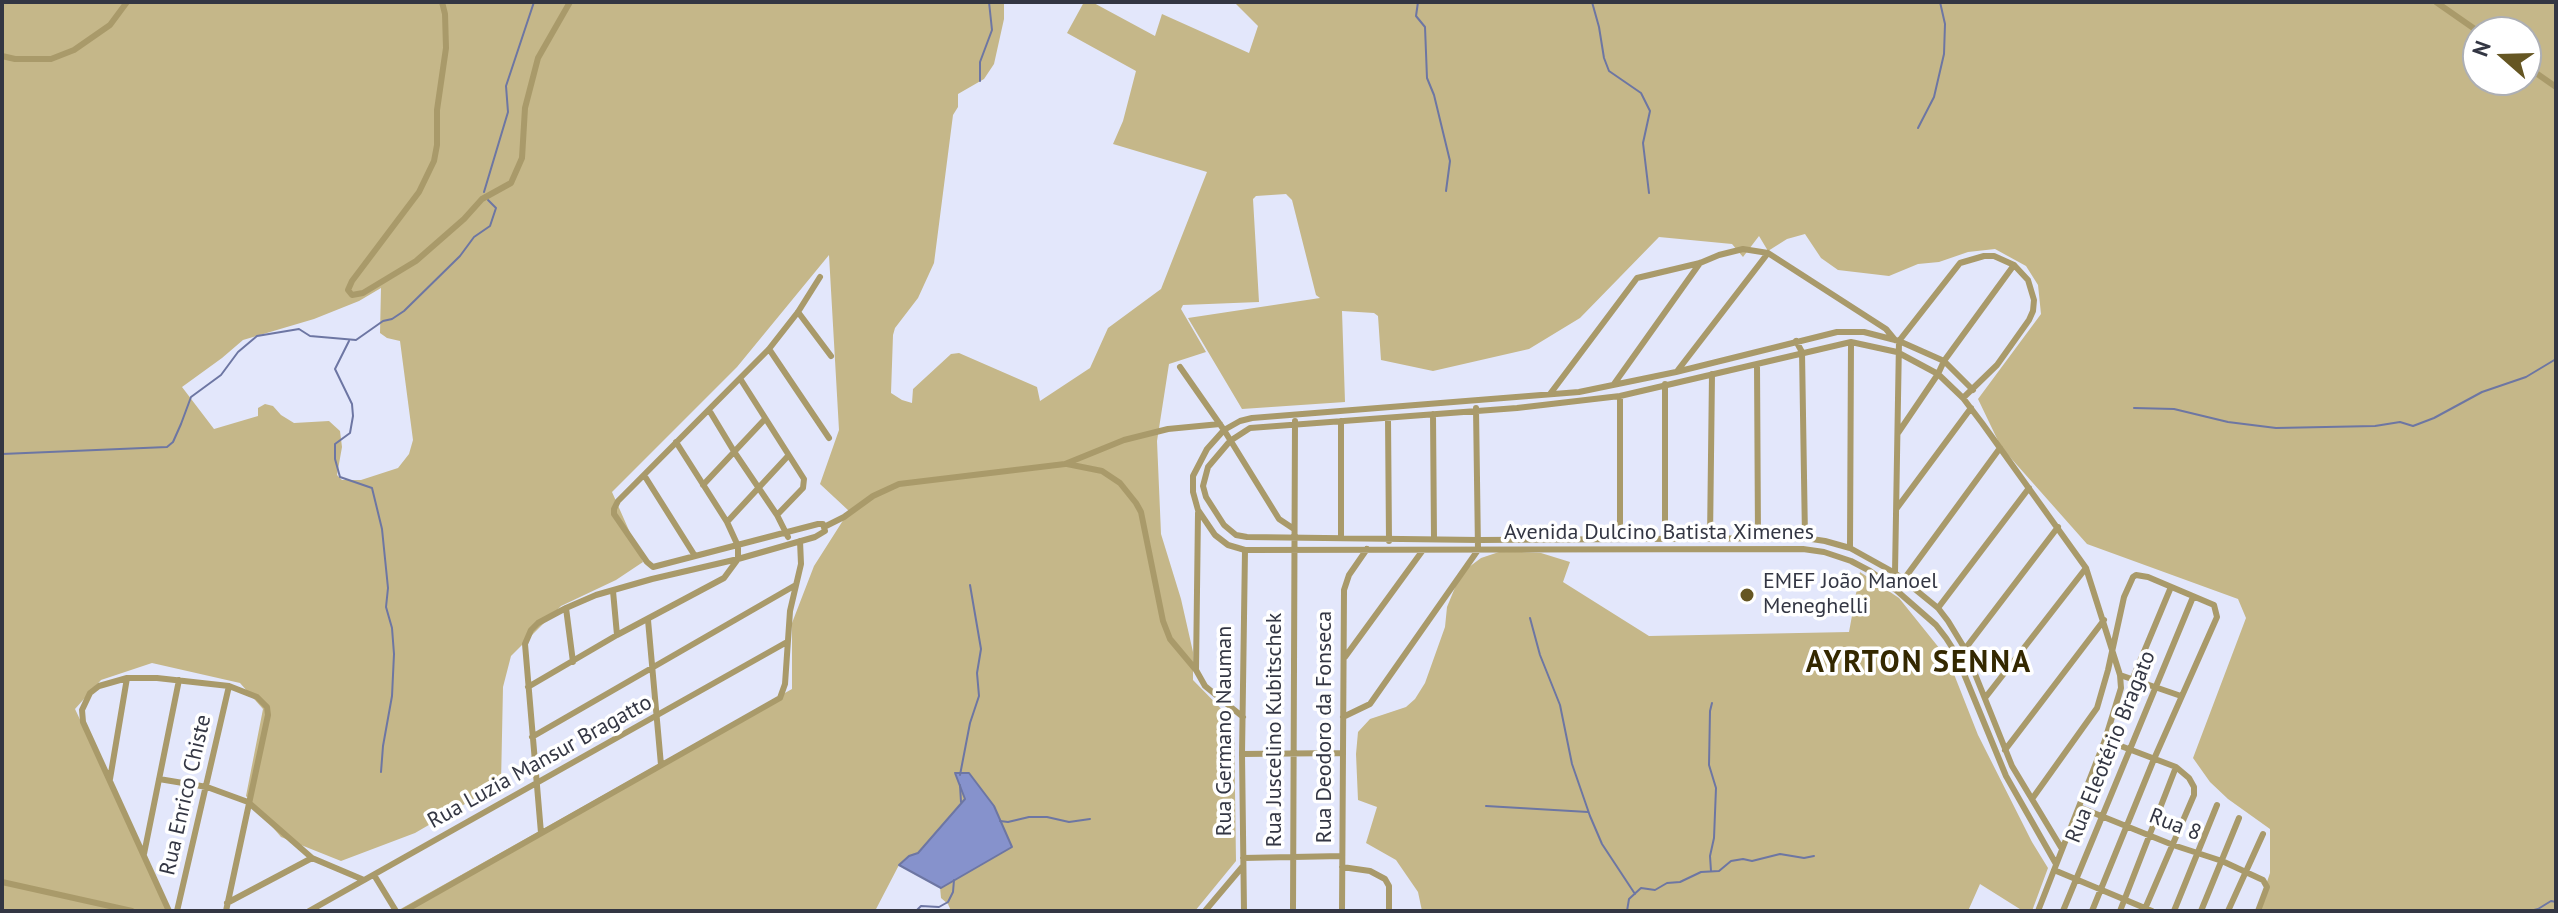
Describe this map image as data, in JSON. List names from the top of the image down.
{
  "streets": {
    "street": [
      "Avenida Dulcino Batista Ximenes",
      "Rua Deodoro da Fonseca",
      "Rua Juscelino Kubitschek",
      "Rua Germano Nauman",
      "Rua Eleotério Bragato",
      "Rua Luzia Mansur Bragatto",
      "Rua Enrico Chiste",
      "Rua 8"
    ]
  },
  "crossings": [
    ["Avenida Dulcino Batista Ximenes", "Rua Deodoro da Fonseca"],
    ["Avenida Dulcino Batista Ximenes", "Rua Juscelino Kubitschek"],
    ["Avenida Dulcino Batista Ximenes", "Rua Germano Nauman"],
    ["Rua Eleotério Bragato", "Rua 8"]
  ],
  "districts": ["AYRTON SENNA"],
  "places": ["EMEF João Manoel Meneghelli"],
  "north": "left"
}
